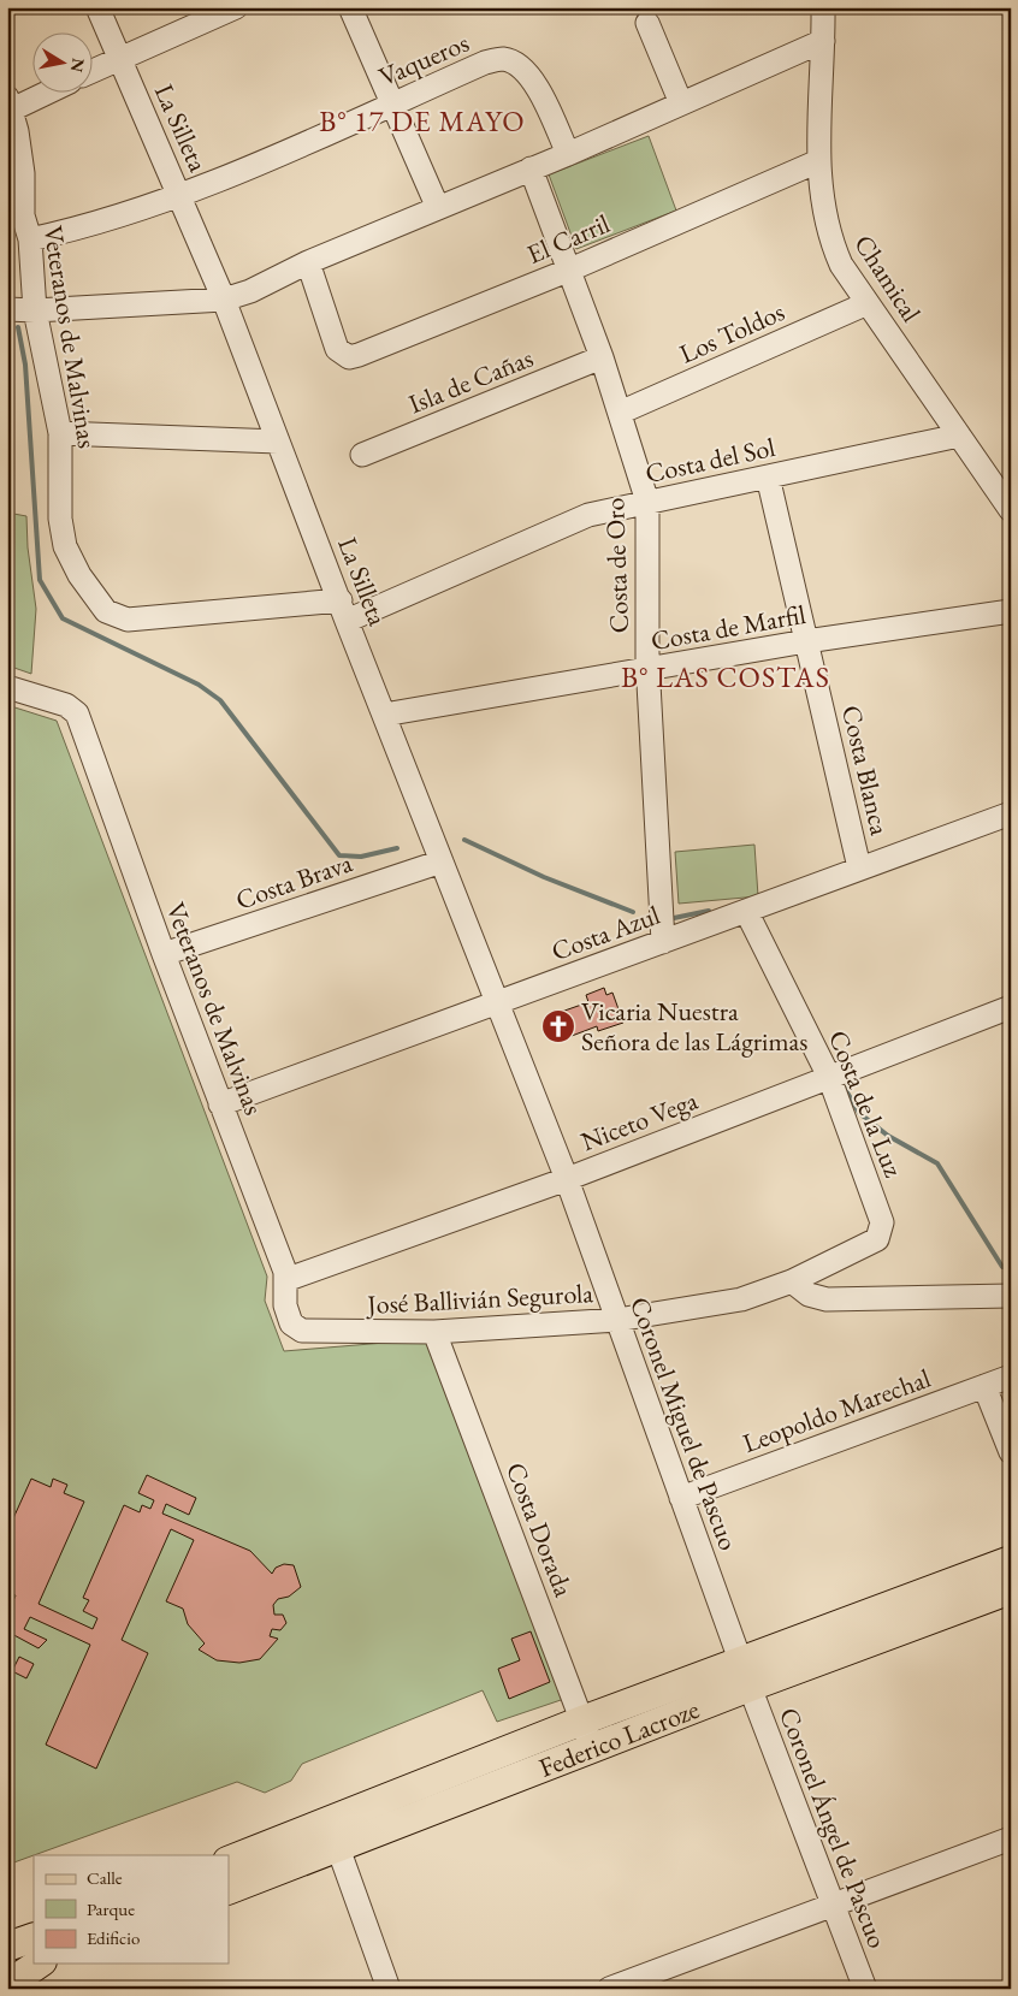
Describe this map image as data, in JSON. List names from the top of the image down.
{
  "streets": {
    "main road": ["Federico Lacroze"],
    "street": [
      "Vaqueros",
      "La Silleta",
      "El Carril",
      "Chamical",
      "Los Toldos",
      "Veteranos de Malvinas",
      "Isla de Cañas",
      "Costa del Sol",
      "Costa de Oro",
      "Costa de Marfil",
      "Costa Blanca",
      "Costa Brava",
      "Costa Azul",
      "Costa de la Luz",
      "Niceto Vega",
      "José Ballivián Segurola",
      "Leopoldo Marechal",
      "Coronel Miguel de Pascuo",
      "Costa Dorada",
      "Coronel Ángel de Pascuo"
    ]
  },
  "crossings": [
    ["Vaqueros", "La Silleta"],
    ["Vaqueros", "Veteranos de Malvinas"],
    ["La Silleta", "Costa del Sol"],
    ["La Silleta", "Costa de Marfil"],
    ["La Silleta", "Costa Brava"],
    ["La Silleta", "Costa Azul"],
    ["La Silleta", "Niceto Vega"],
    ["La Silleta", "Coronel Miguel de Pascuo"],
    ["El Carril", "Chamical"],
    ["El Carril", "Costa de Oro"],
    ["Chamical", "Los Toldos"],
    ["Chamical", "Costa del Sol"],
    ["Los Toldos", "Costa de Oro"],
    ["Veteranos de Malvinas", "Costa del Sol"],
    ["Veteranos de Malvinas", "Costa Brava"],
    ["Veteranos de Malvinas", "Costa Azul"],
    ["Veteranos de Malvinas", "Niceto Vega"],
    ["Veteranos de Malvinas", "José Ballivián Segurola"],
    ["Isla de Cañas", "Costa de Oro"],
    ["Costa del Sol", "Costa de Oro"],
    ["Costa del Sol", "Costa Blanca"],
    ["Costa de Oro", "Costa de Marfil"],
    ["Costa de Oro", "Costa Azul"],
    ["Costa de Marfil", "Costa Blanca"],
    ["Costa Blanca", "Costa Azul"],
    ["Costa Azul", "Costa de la Luz"],
    ["Costa de la Luz", "Niceto Vega"],
    ["Costa de la Luz", "José Ballivián Segurola"],
    ["Niceto Vega", "Coronel Miguel de Pascuo"],
    ["José Ballivián Segurola", "Coronel Miguel de Pascuo"],
    ["José Ballivián Segurola", "Costa Dorada"],
    ["Leopoldo Marechal", "Coronel Miguel de Pascuo"],
    ["Coronel Miguel de Pascuo", "Federico Lacroze"],
    ["Coronel Miguel de Pascuo", "Coronel Ángel de Pascuo"],
    ["Costa Dorada", "Federico Lacroze"],
    ["Federico Lacroze", "Coronel Ángel de Pascuo"]
  ],
  "districts": ["B° 17 DE MAYO", "B° LAS COSTAS"],
  "places": {
    "church": ["Vicaria Nuestra Señora de las Lágrimas"]
  },
  "legend": ["Calle", "Parque", "Edificio"],
  "north": "right"
}
